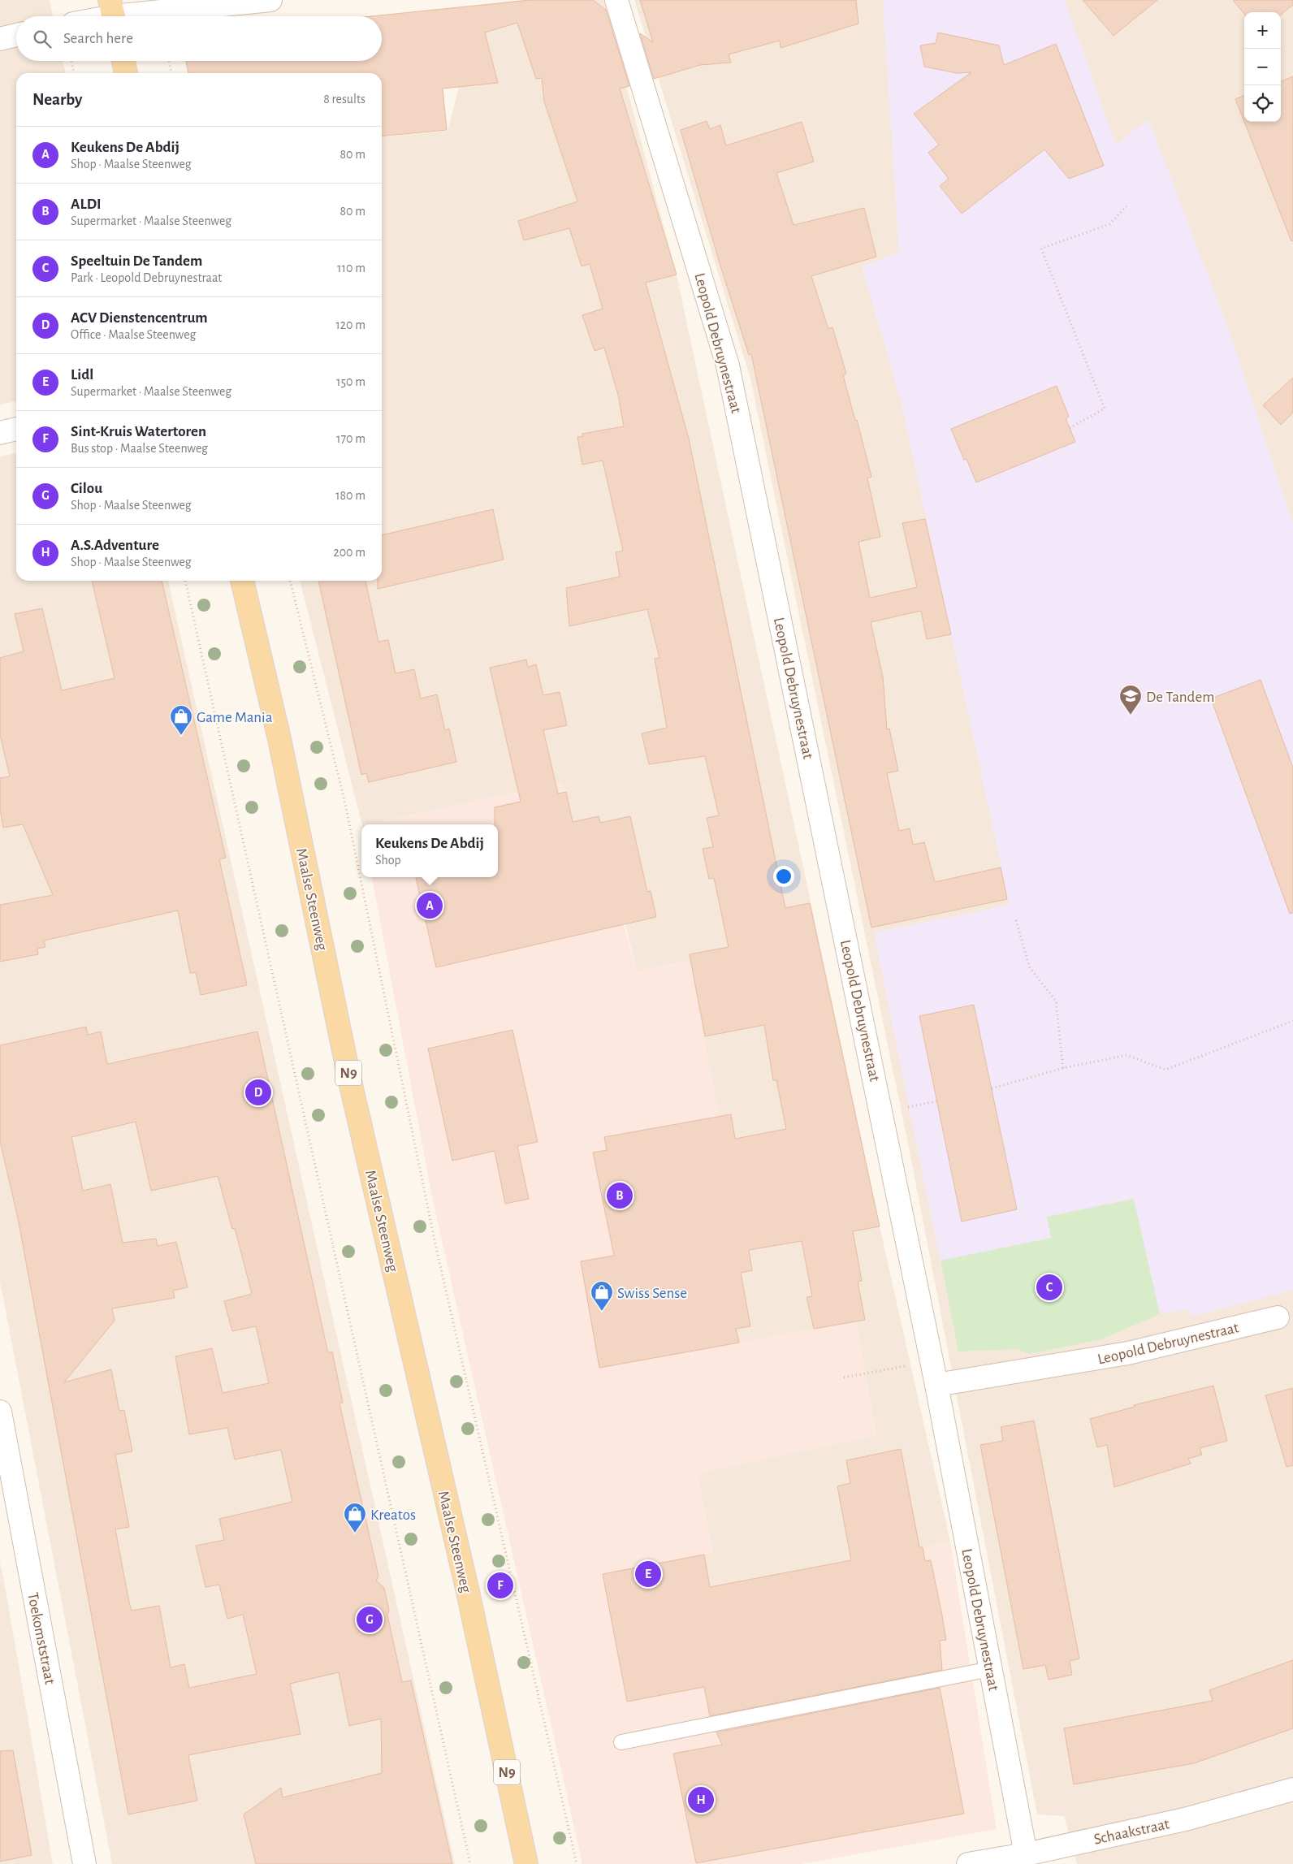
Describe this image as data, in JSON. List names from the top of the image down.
{
  "streets": {
    "main road": ["Maalse Steenweg", "N9"],
    "street": ["Leopold Debruynestraat", "Toekomststraat", "Schaakstraat"]
  },
  "crossings": [
    ["Leopold Debruynestraat", "Schaakstraat"]
  ],
  "places": {
    "school or university": ["De Tandem"],
    "shop": ["Game Mania", "Swiss Sense", "Kreatos"]
  },
  "page": {
    "map_buttons": ["+", "−"],
    "search": "Search here",
    "heading": ["Nearby", "8 results"],
    "list": [
      {
        "mark": "A",
        "name": "Keukens De Abdij",
        "note": "Shop · Maalse Steenweg",
        "value": "80 m"
      },
      {
        "mark": "B",
        "name": "ALDI",
        "note": "Supermarket · Maalse Steenweg",
        "value": "80 m"
      },
      {
        "mark": "C",
        "name": "Speeltuin De Tandem",
        "note": "Park · Leopold Debruynestraat",
        "value": "110 m"
      },
      {
        "mark": "D",
        "name": "ACV Dienstencentrum",
        "note": "Office · Maalse Steenweg",
        "value": "120 m"
      },
      {
        "mark": "E",
        "name": "Lidl",
        "note": "Supermarket · Maalse Steenweg",
        "value": "150 m"
      },
      {
        "mark": "F",
        "name": "Sint-Kruis Watertoren",
        "note": "Bus stop · Maalse Steenweg",
        "value": "170 m"
      },
      {
        "mark": "G",
        "name": "Cilou",
        "note": "Shop · Maalse Steenweg",
        "value": "180 m"
      },
      {
        "mark": "H",
        "name": "A.S.Adventure",
        "note": "Shop · Maalse Steenweg",
        "value": "200 m"
      }
    ],
    "popup": ["Keukens De Abdij", "Shop"],
    "pins": [
      "A",
      "D",
      "B",
      "C",
      "E",
      "F",
      "G",
      "H"
    ]
  }
}
